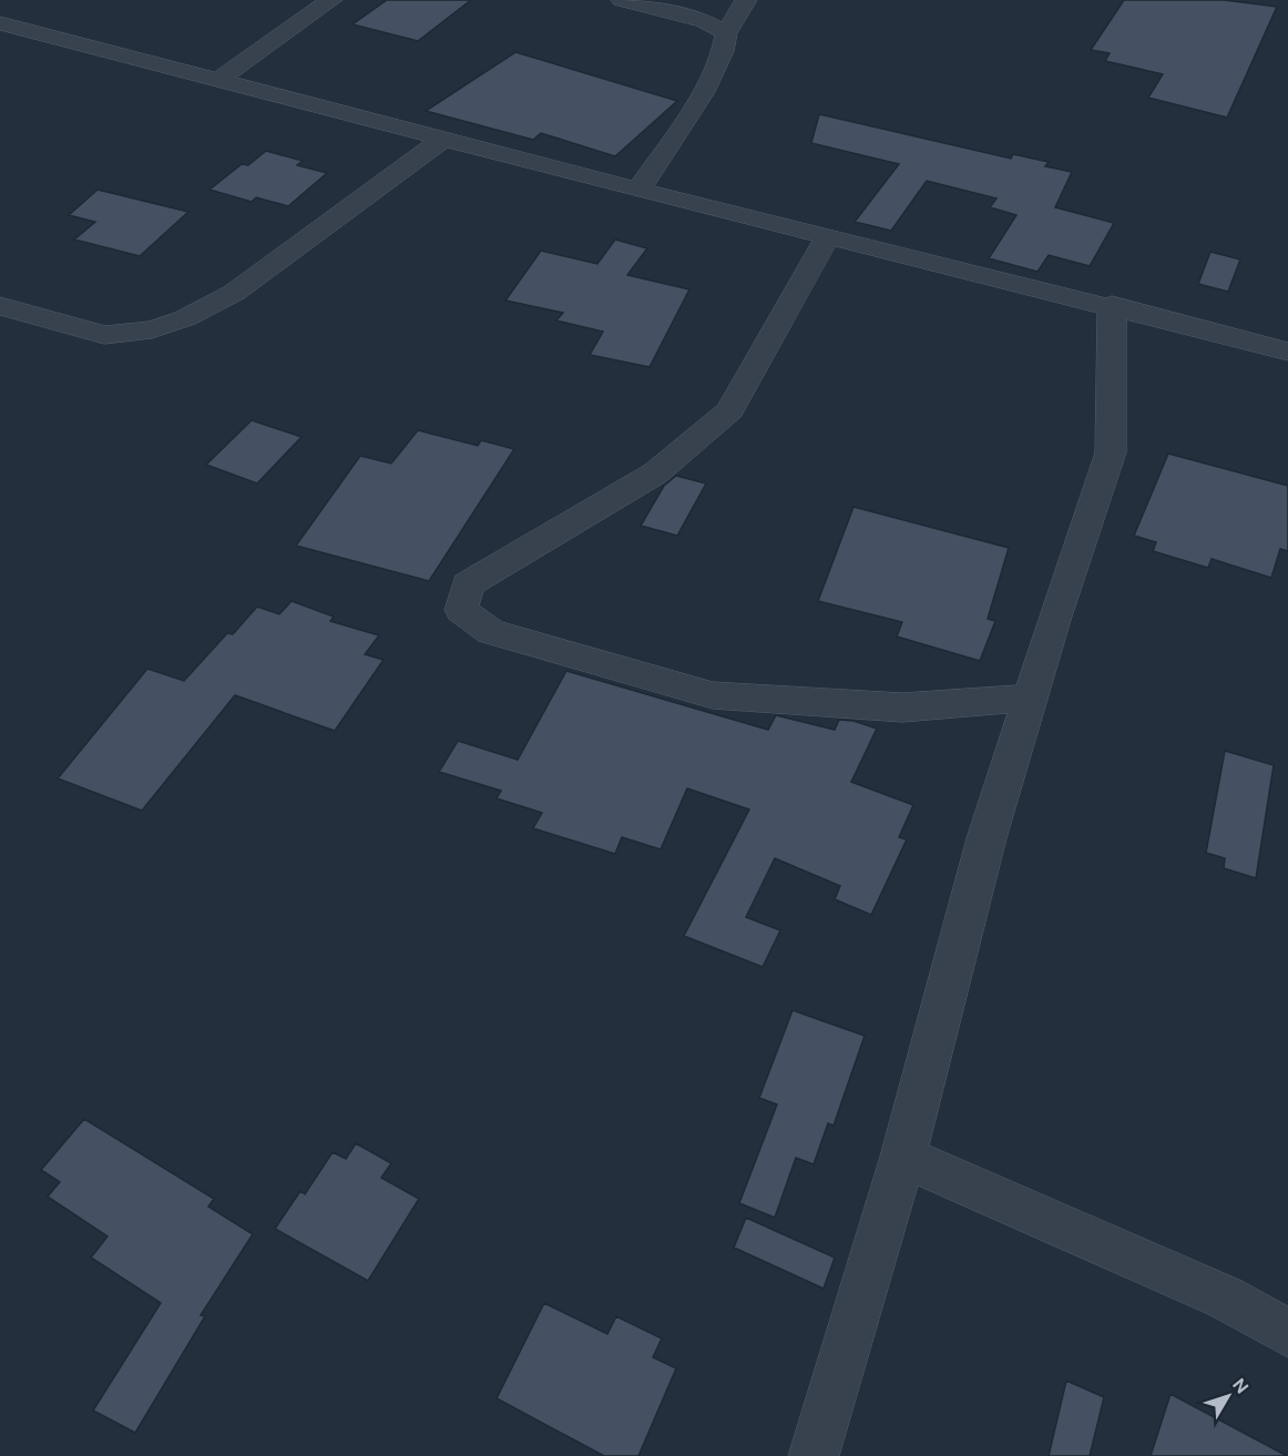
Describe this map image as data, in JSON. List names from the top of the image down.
{
  "north": "top right"
}
